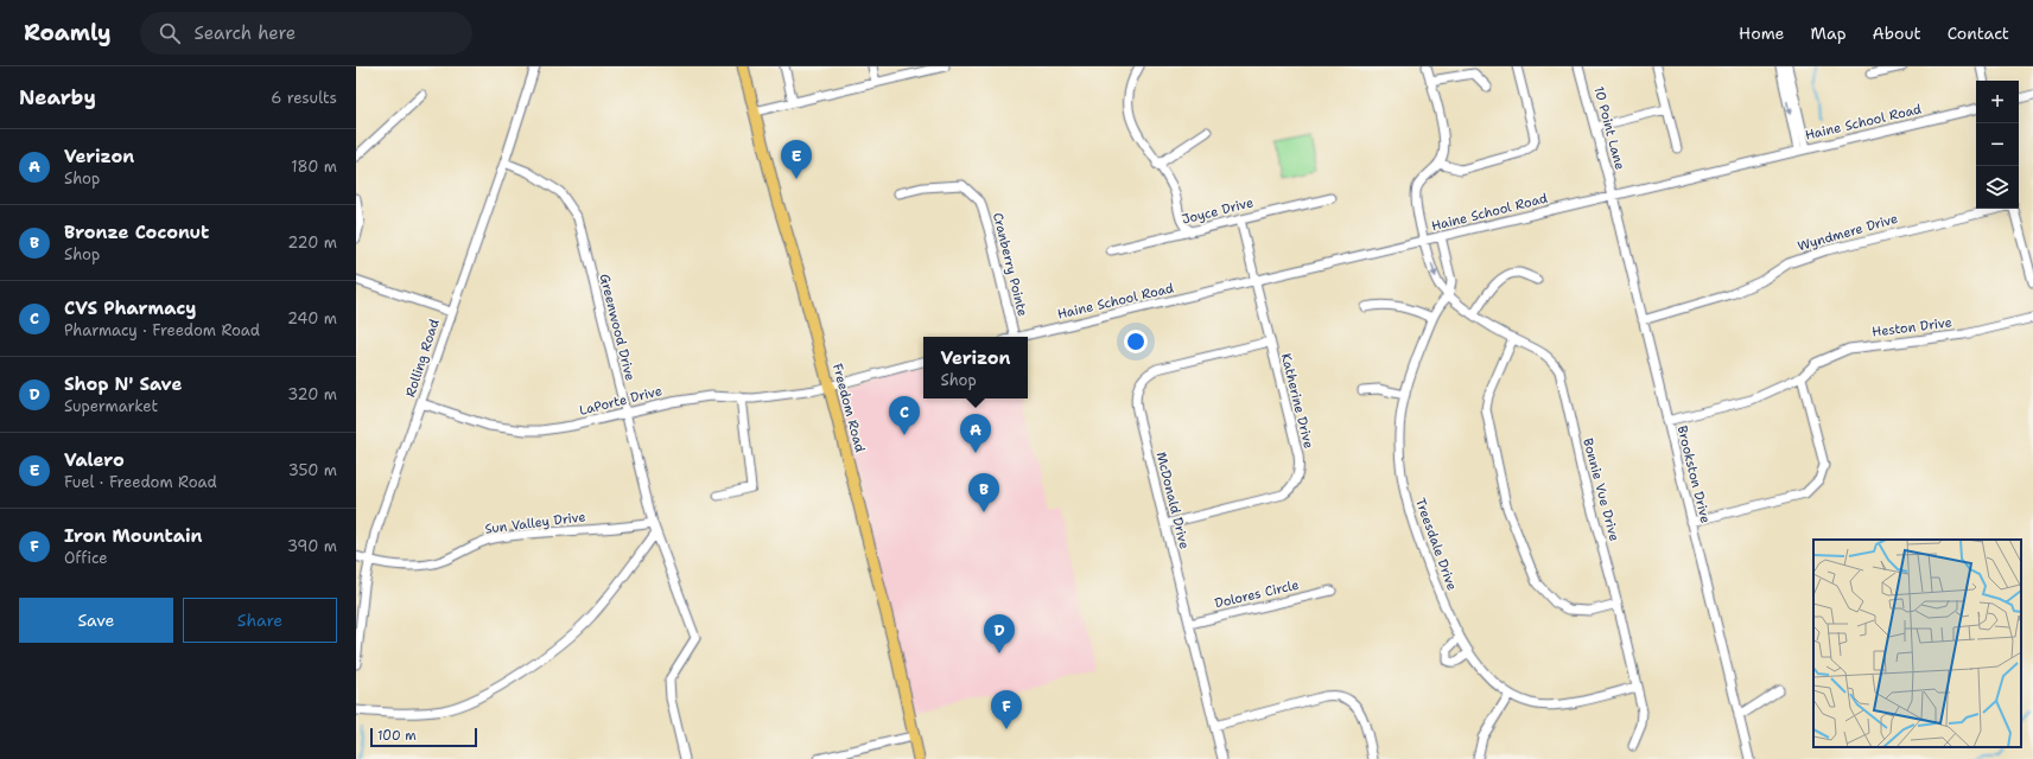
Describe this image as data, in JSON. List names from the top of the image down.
{
  "streets": {
    "main road": ["Freedom Road"],
    "street": [
      "Haine School Road",
      "10 Point Lane",
      "Joyce Drive",
      "Wyndmere Drive",
      "Cranberry Pointe",
      "Greenwood Drive",
      "Heston Drive",
      "Rolling Road",
      "LaPorte Drive",
      "Katherine Drive",
      "Brookston Drive",
      "Bonnie Vue Drive",
      "McDonald Drive",
      "Sun Valley Drive",
      "Treesdale Drive",
      "Dolores Circle"
    ]
  },
  "crossings": [
    ["Haine School Road", "10 Point Lane"],
    ["Haine School Road", "Katherine Drive"],
    ["Haine School Road", "Brookston Drive"],
    ["Haine School Road", "Bonnie Vue Drive"],
    ["10 Point Lane", "Brookston Drive"],
    ["Joyce Drive", "Katherine Drive"],
    ["Wyndmere Drive", "Brookston Drive"],
    ["Greenwood Drive", "Rolling Road"],
    ["Greenwood Drive", "LaPorte Drive"],
    ["Greenwood Drive", "Sun Valley Drive"],
    ["Heston Drive", "Brookston Drive"],
    ["Rolling Road", "LaPorte Drive"],
    ["Rolling Road", "Sun Valley Drive"],
    ["LaPorte Drive", "Freedom Road"],
    ["Katherine Drive", "McDonald Drive"],
    ["Bonnie Vue Drive", "Treesdale Drive"],
    ["McDonald Drive", "Dolores Circle"]
  ],
  "scale_bar": "100 m",
  "page": {
    "header": "Roamly",
    "search": "Search here",
    "nav": [
      "Home",
      "Map",
      "About",
      "Contact"
    ],
    "heading": ["Nearby", "6 results"],
    "map_buttons": ["+", "−"],
    "list": [
      {
        "mark": "A",
        "name": "Verizon",
        "note": "Shop",
        "value": "180 m"
      },
      {
        "mark": "B",
        "name": "Bronze Coconut",
        "note": "Shop",
        "value": "220 m"
      },
      {
        "mark": "C",
        "name": "CVS Pharmacy",
        "note": "Pharmacy · Freedom Road",
        "value": "240 m"
      },
      {
        "mark": "D",
        "name": "Shop N' Save",
        "note": "Supermarket",
        "value": "320 m"
      },
      {
        "mark": "E",
        "name": "Valero",
        "note": "Fuel · Freedom Road",
        "value": "350 m"
      },
      {
        "mark": "F",
        "name": "Iron Mountain",
        "note": "Office",
        "value": "390 m"
      }
    ],
    "pins": [
      "E",
      "C",
      "A",
      "B",
      "D",
      "F"
    ],
    "popup": ["Verizon", "Shop"],
    "buttons": ["Save", "Share"],
    "scale": "100 m"
  }
}
